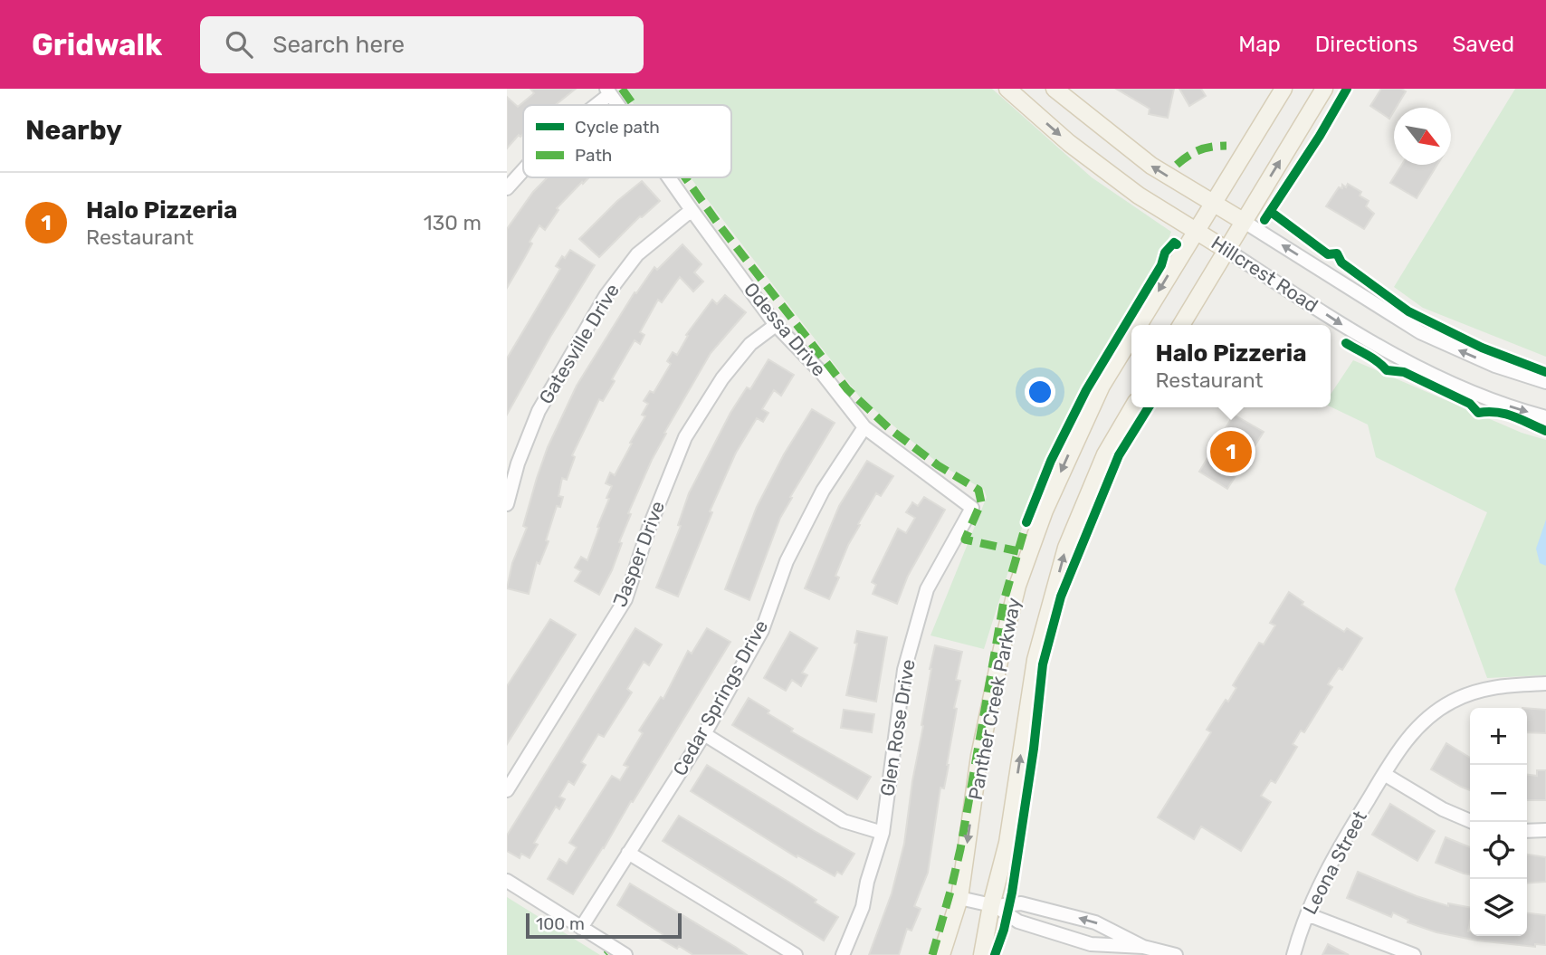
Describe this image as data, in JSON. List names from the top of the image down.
{
  "streets": {
    "main road": ["Hillcrest Road", "Panther Creek Parkway"],
    "street": [
      "Odessa Drive",
      "Gatesville Drive",
      "Jasper Drive",
      "Cedar Springs Drive",
      "Glen Rose Drive",
      "Leona Street"
    ]
  },
  "crossings": [
    ["Hillcrest Road", "Panther Creek Parkway"],
    ["Odessa Drive", "Gatesville Drive"],
    ["Odessa Drive", "Jasper Drive"],
    ["Odessa Drive", "Cedar Springs Drive"],
    ["Odessa Drive", "Glen Rose Drive"]
  ],
  "legend": ["Cycle path", "Path"],
  "scale_bar": "100 m",
  "north": "bottom right",
  "page": {
    "header": "Gridwalk",
    "search": "Search here",
    "nav": ["Map", "Directions", "Saved"],
    "heading": "Nearby",
    "list": [
      {
        "mark": "1",
        "name": "Halo Pizzeria",
        "note": "Restaurant",
        "value": "130 m"
      }
    ],
    "popup": ["Halo Pizzeria", "Restaurant"],
    "pins": "1",
    "map_buttons": ["+", "−"],
    "scale": "100 m"
  }
}
